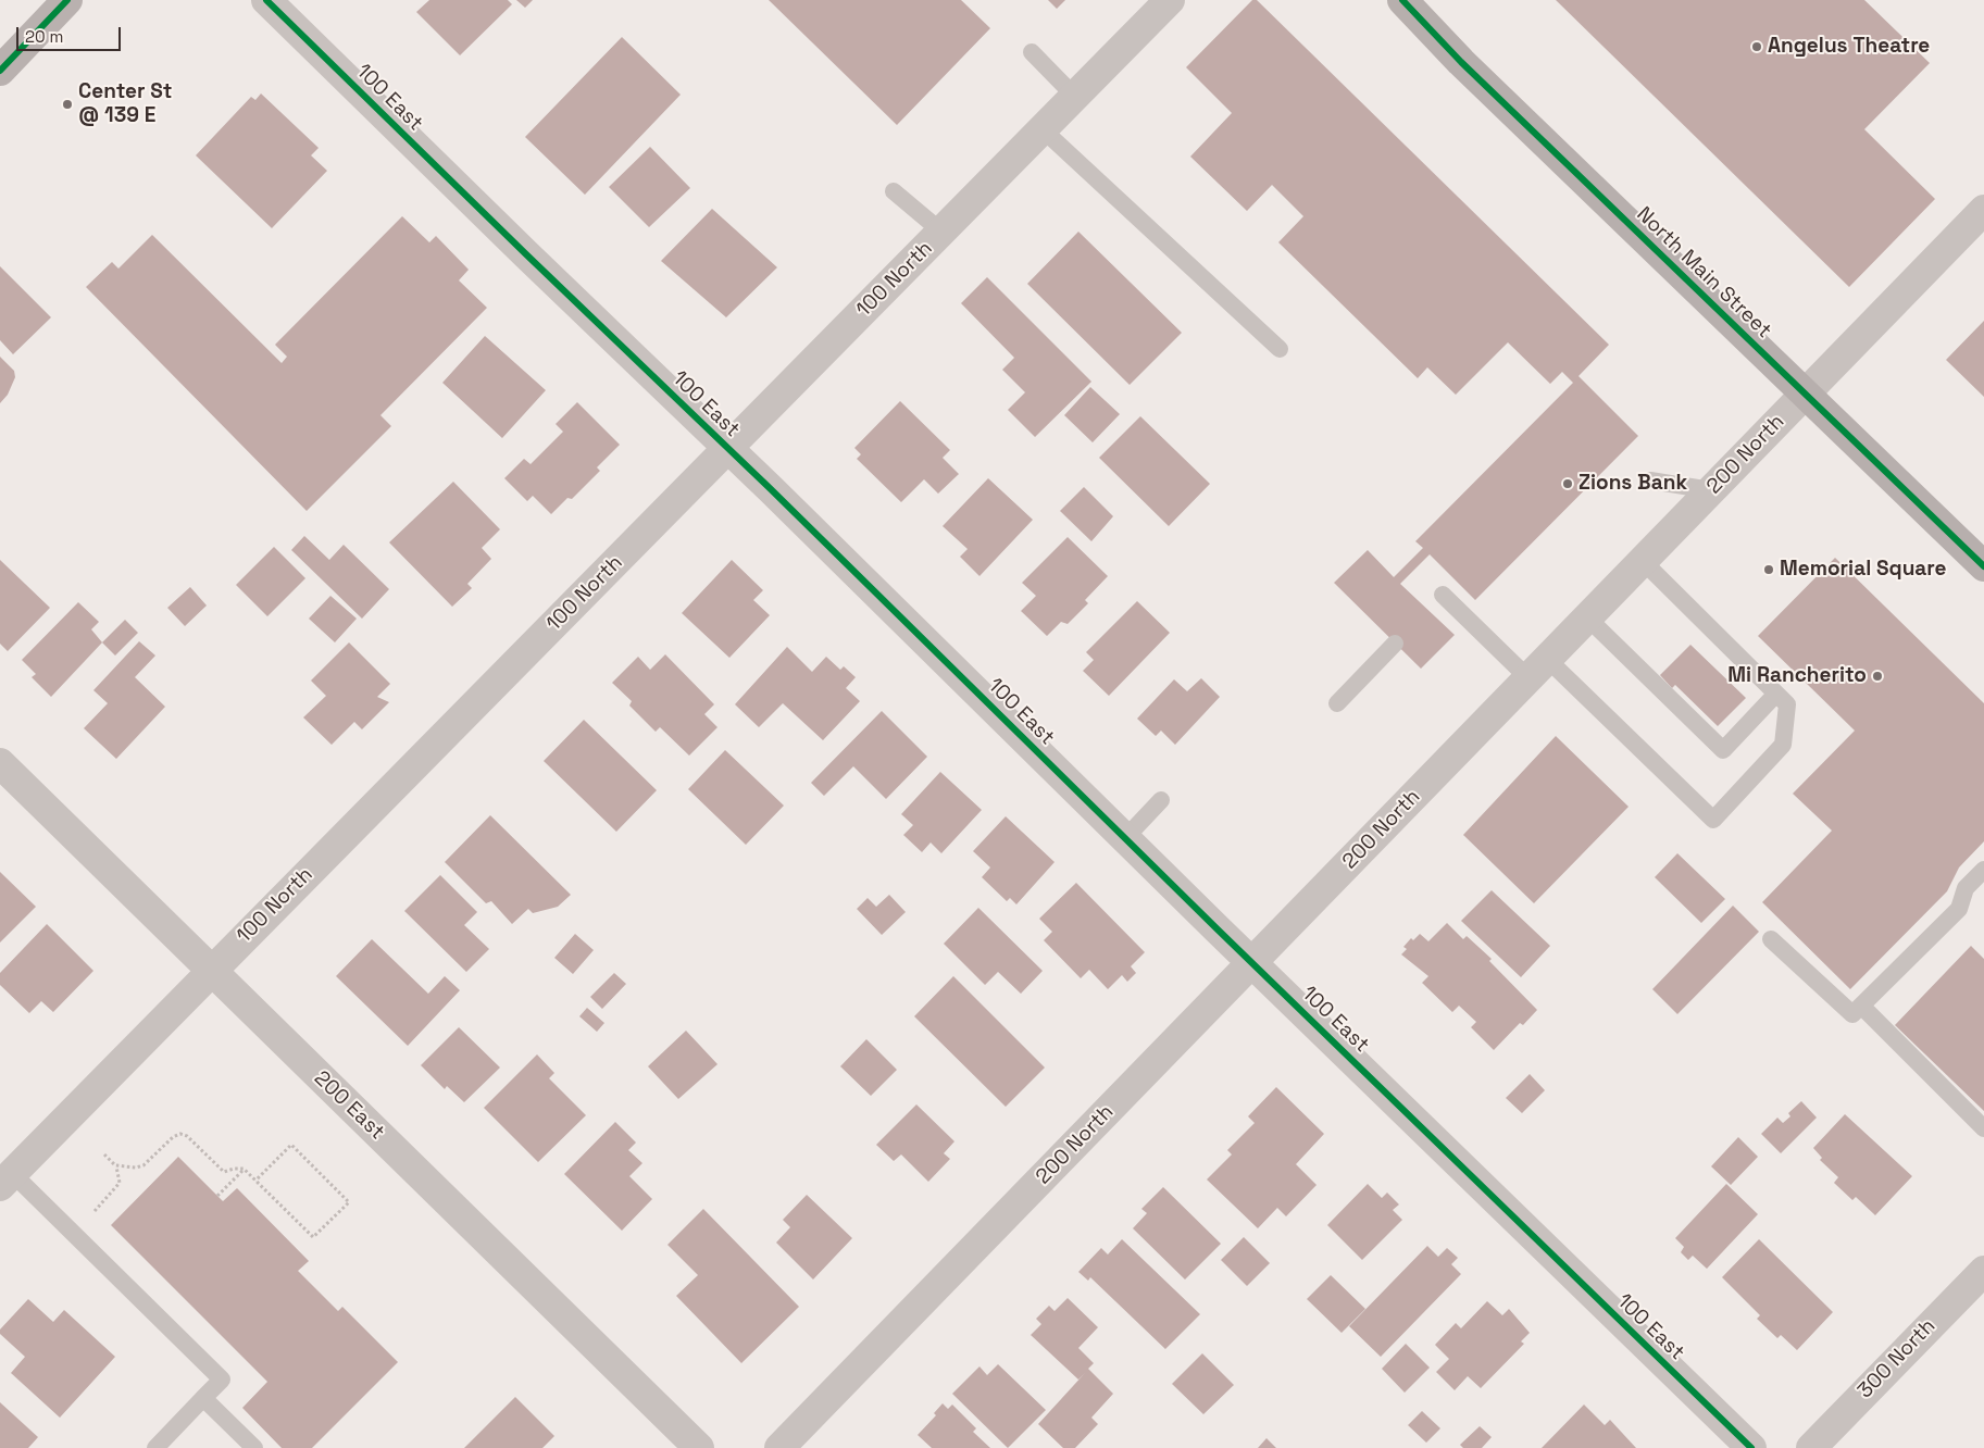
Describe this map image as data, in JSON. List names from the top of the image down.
{
  "streets": {
    "main road": ["North Main Street"],
    "street": [
      "100 East",
      "100 North",
      "200 North",
      "200 East",
      "300 North"
    ]
  },
  "crossings": [
    ["100 East", "100 North"],
    ["100 East", "200 North"],
    ["North Main Street", "200 North"],
    ["100 North", "200 East"]
  ],
  "places": [
    "Angelus Theatre",
    "Center St @ 139 E",
    "Zions Bank",
    "Memorial Square",
    "Mi Rancherito"
  ],
  "scale_bar": "20 m"
}
